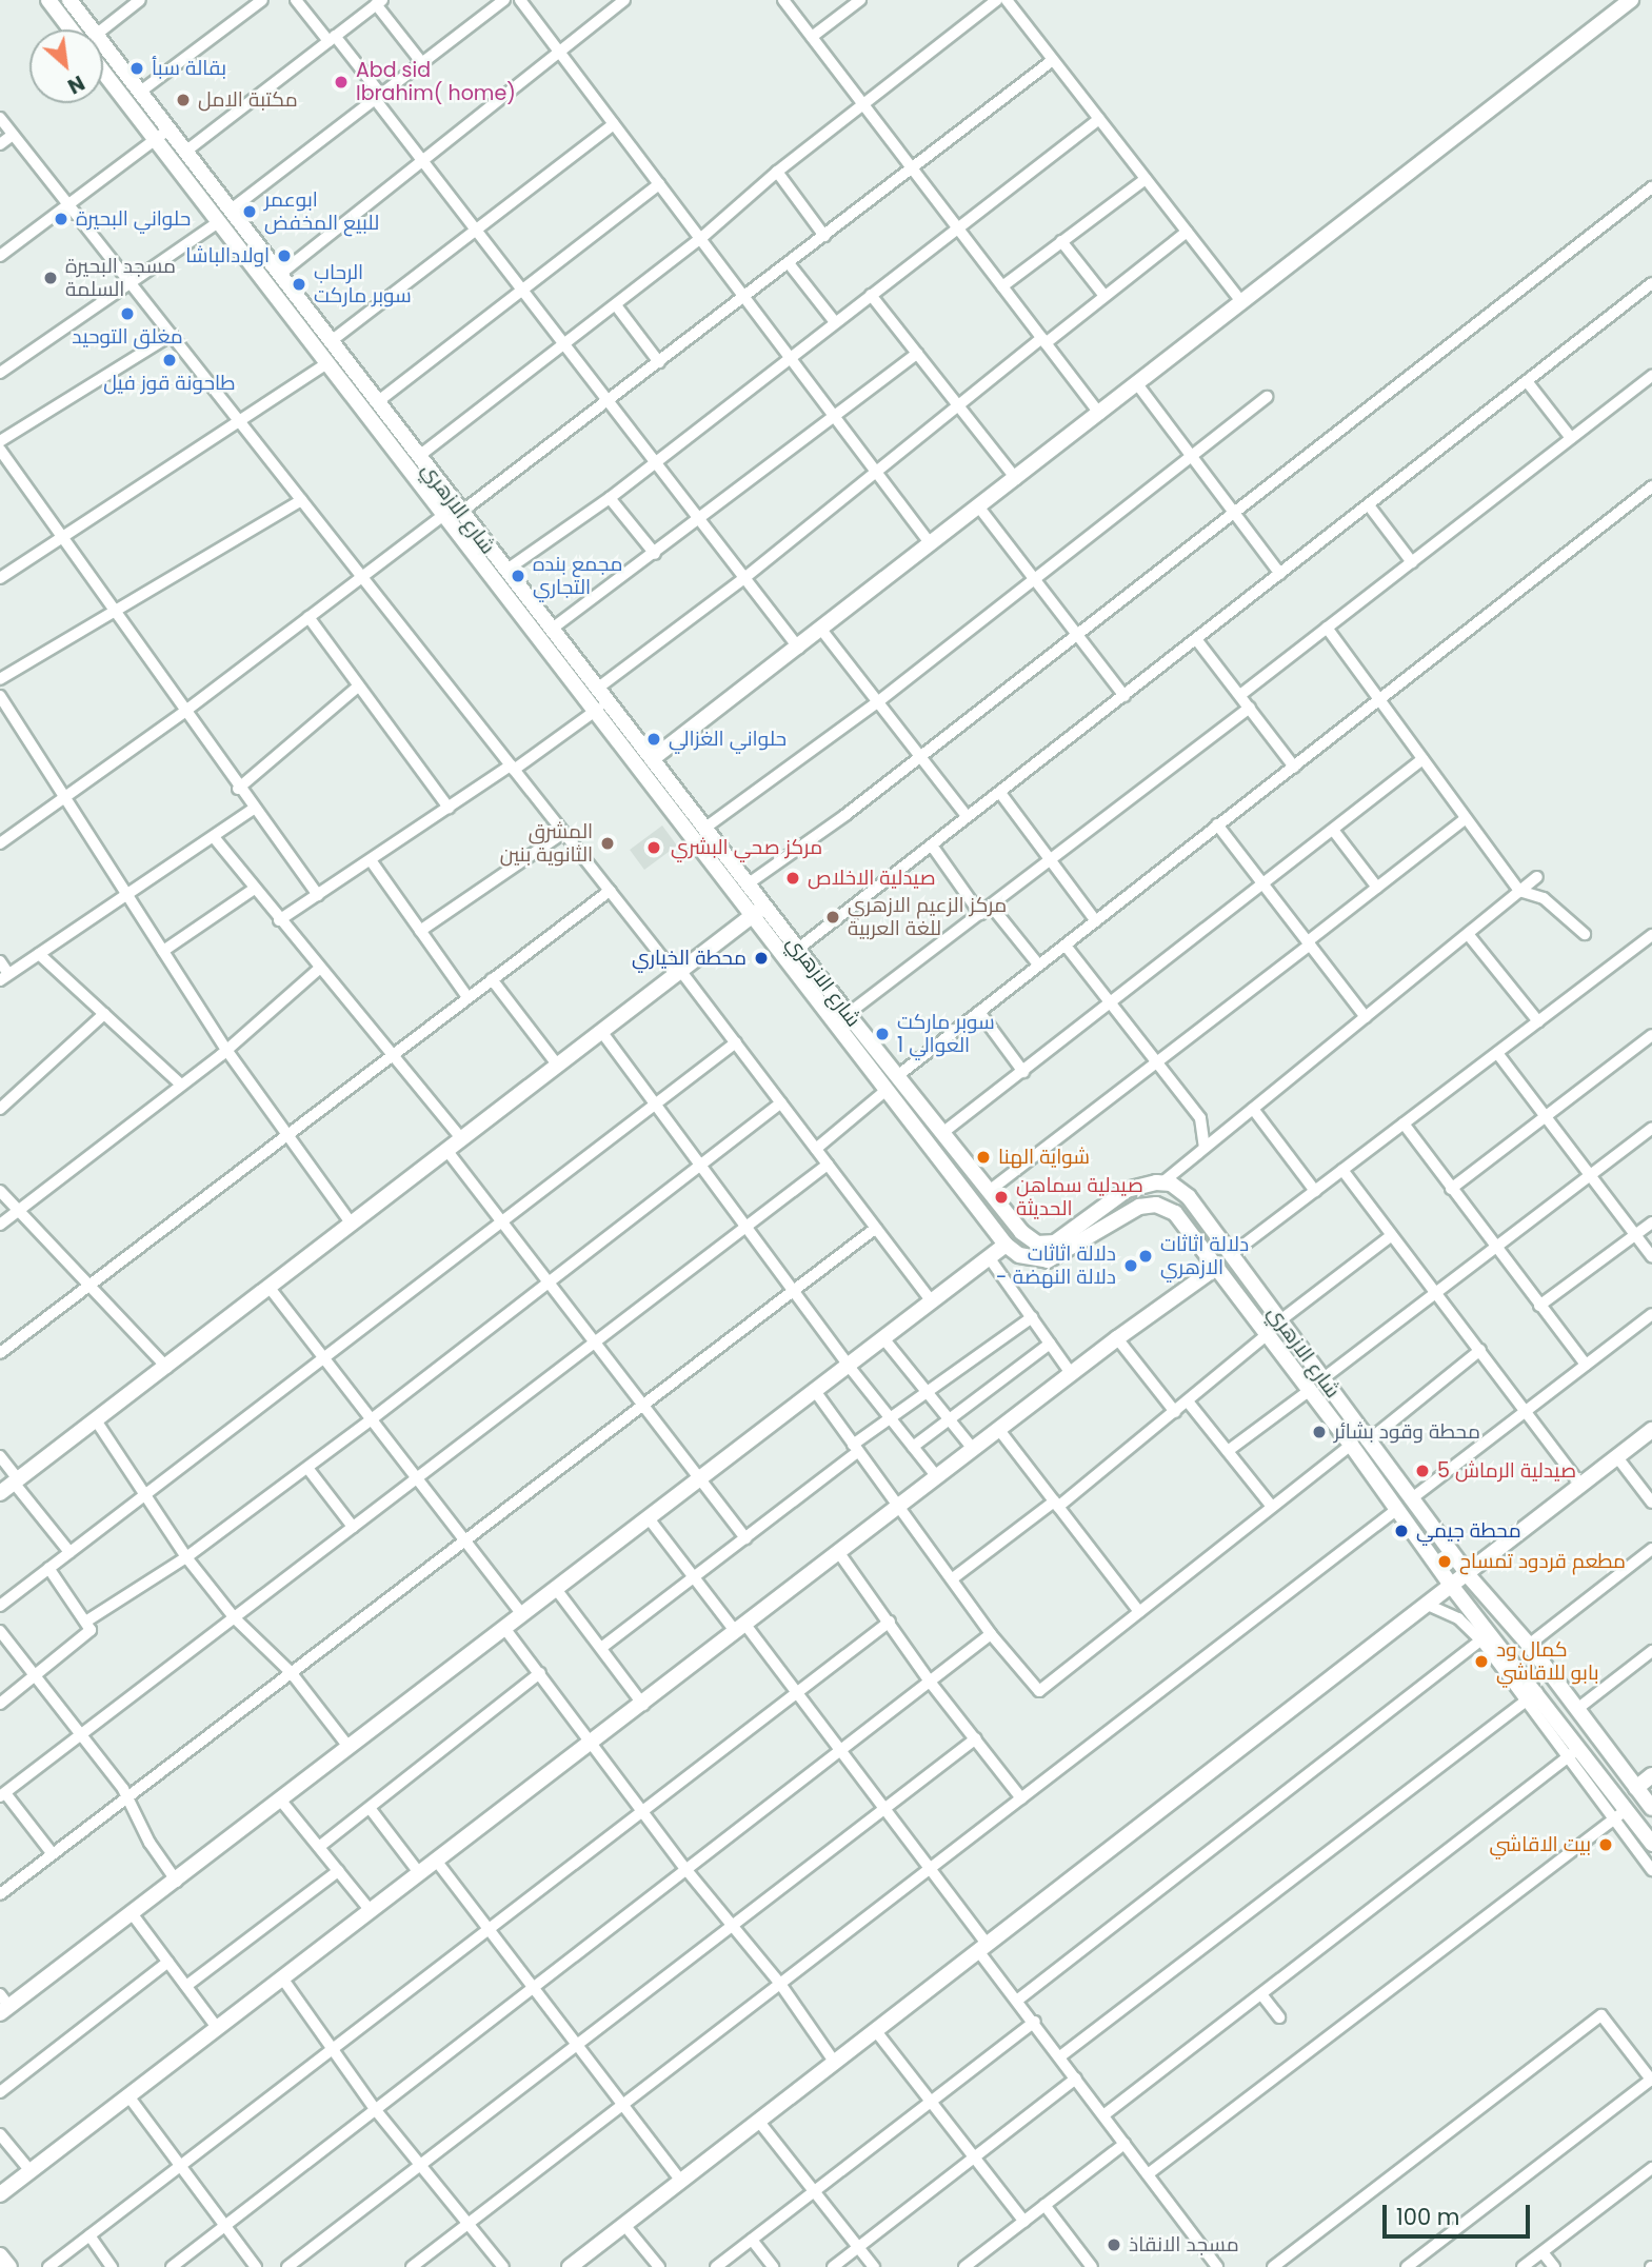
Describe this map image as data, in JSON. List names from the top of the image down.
{
  "streets": {
    "street": ["شارع الازهري"]
  },
  "places": [
    "بقالة سبأ",
    "Abd sid Ibrahim( home)",
    "مكتبة الامل",
    "ابوعمر للبيع المخفض",
    "حلواني البحيرة",
    "اولادالباشا",
    "مسجد البحيرة السلمة",
    "الرحاب سوبر ماركت",
    "مغلق التوحيد",
    "طاحونة قوز فيل",
    "مجمع بنده التجاري",
    "حلواني الغزالي",
    "المشرق الثانوية بنين",
    "مركز صحي البشري",
    "صيدلية الاخلاص",
    "مركز الزعيم الازهري للغة العربية",
    "محطة الخياري",
    "سوبر ماركت العوالي 1",
    "شواية الهنا",
    "صيدلية سماهن الحديثة",
    "دلالة اثاثات الازهري",
    "دلالة اثاثات - دلالة النهضة",
    "محطة وقود بشائر",
    "صيدلية الرماش 5",
    "محطة جيمي",
    "مطعم قردود تمساح",
    "كمال ود بابو للاقاشي",
    "بيت الاقاشي",
    "مسجد الانقاذ"
  ],
  "scale_bar": "100 m",
  "north": "bottom right"
}
